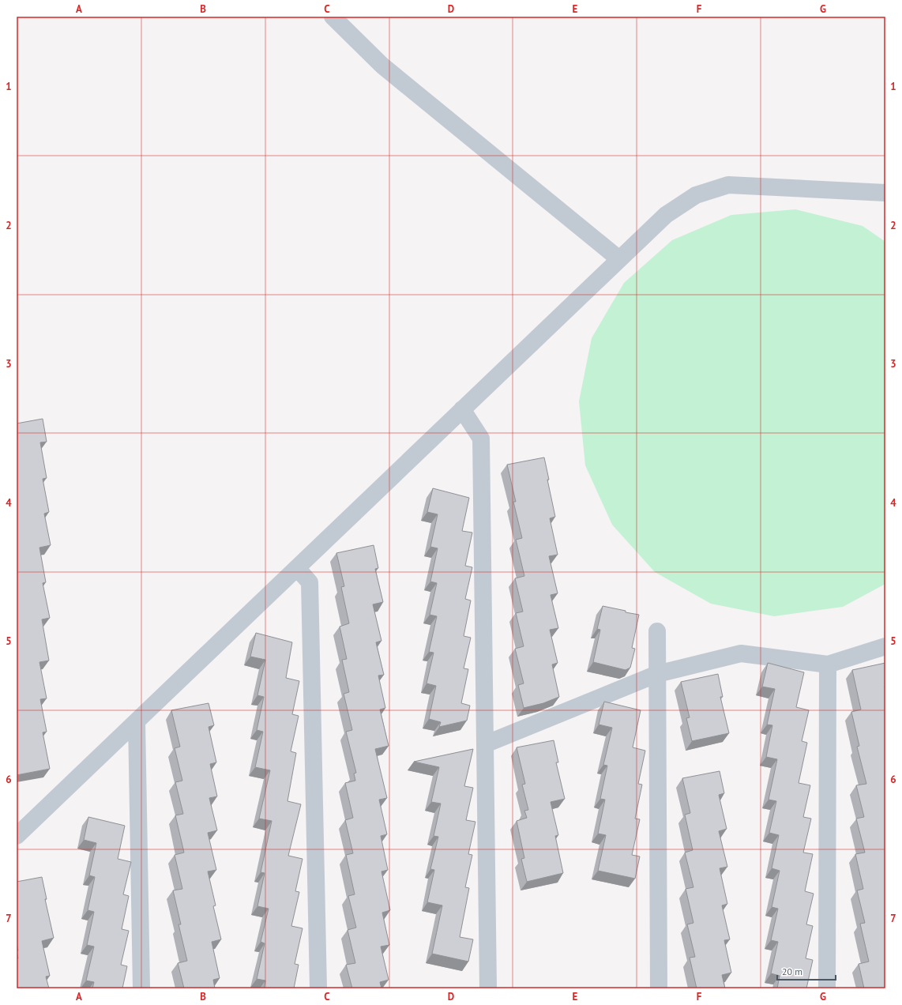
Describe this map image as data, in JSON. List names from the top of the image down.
{
  "scale_bar": "20 m",
  "grid": {
    "columns": [
      "A",
      "B",
      "C",
      "D",
      "E",
      "F",
      "G"
    ],
    "rows": [
      "1",
      "2",
      "3",
      "4",
      "5",
      "6",
      "7"
    ]
  }
}
